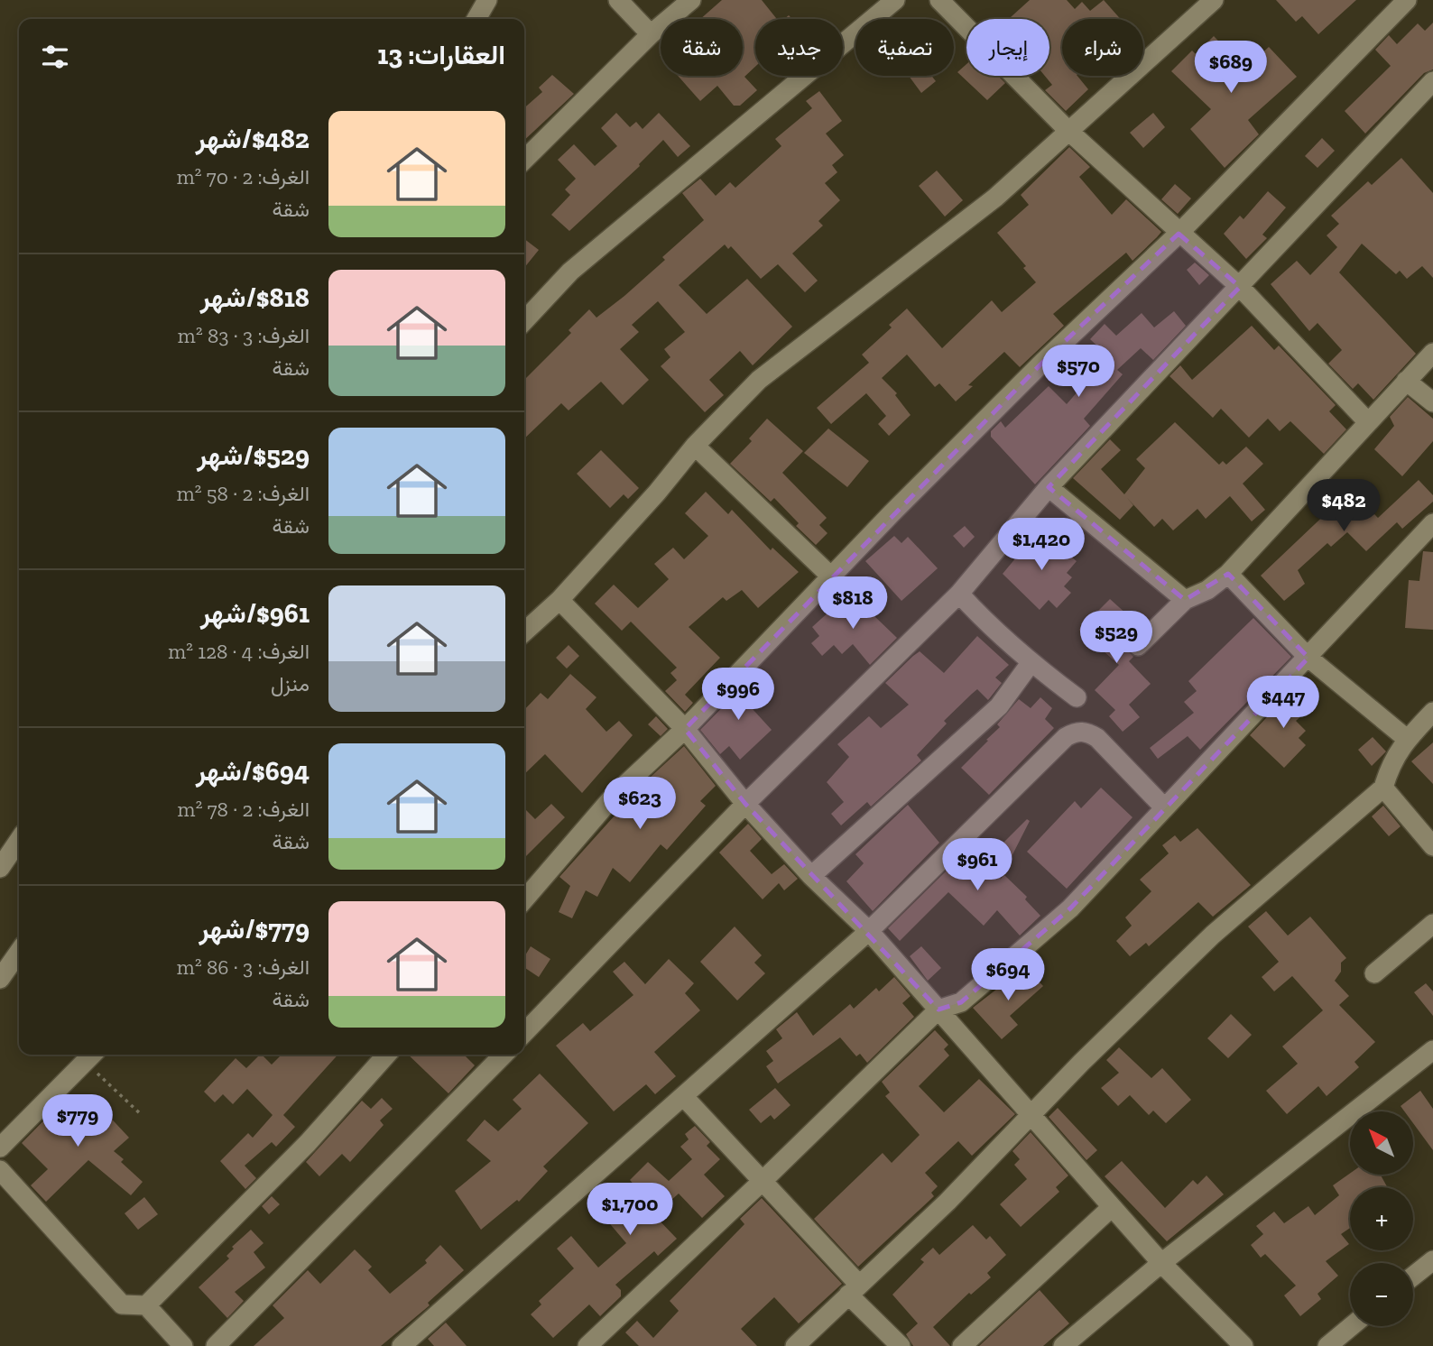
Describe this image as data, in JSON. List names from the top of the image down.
{
  "north": "top left",
  "page": {
    "chip": [
      "شراء",
      "إيجار",
      "تصفية",
      "جديد",
      "شقة"
    ],
    "heading": "العقارات: 13",
    "price": [
      "$689",
      "$570",
      "$482",
      "$1,420",
      "$818",
      "$529",
      "$996",
      "$447",
      "$623",
      "$961",
      "$694",
      "$779",
      "$1,700"
    ],
    "list": [
      {
        "name": "$482/شهر",
        "note": "الغرف: 2 · 70 m² · شقة"
      },
      {
        "name": "$818/شهر",
        "note": "الغرف: 3 · 83 m² · شقة"
      },
      {
        "name": "$529/شهر",
        "note": "الغرف: 2 · 58 m² · شقة"
      },
      {
        "name": "$961/شهر",
        "note": "الغرف: 4 · 128 m² · منزل"
      },
      {
        "name": "$694/شهر",
        "note": "الغرف: 2 · 78 m² · شقة"
      },
      {
        "name": "$779/شهر",
        "note": "الغرف: 3 · 86 m² · شقة"
      }
    ],
    "map_buttons": ["+", "−"]
  }
}
